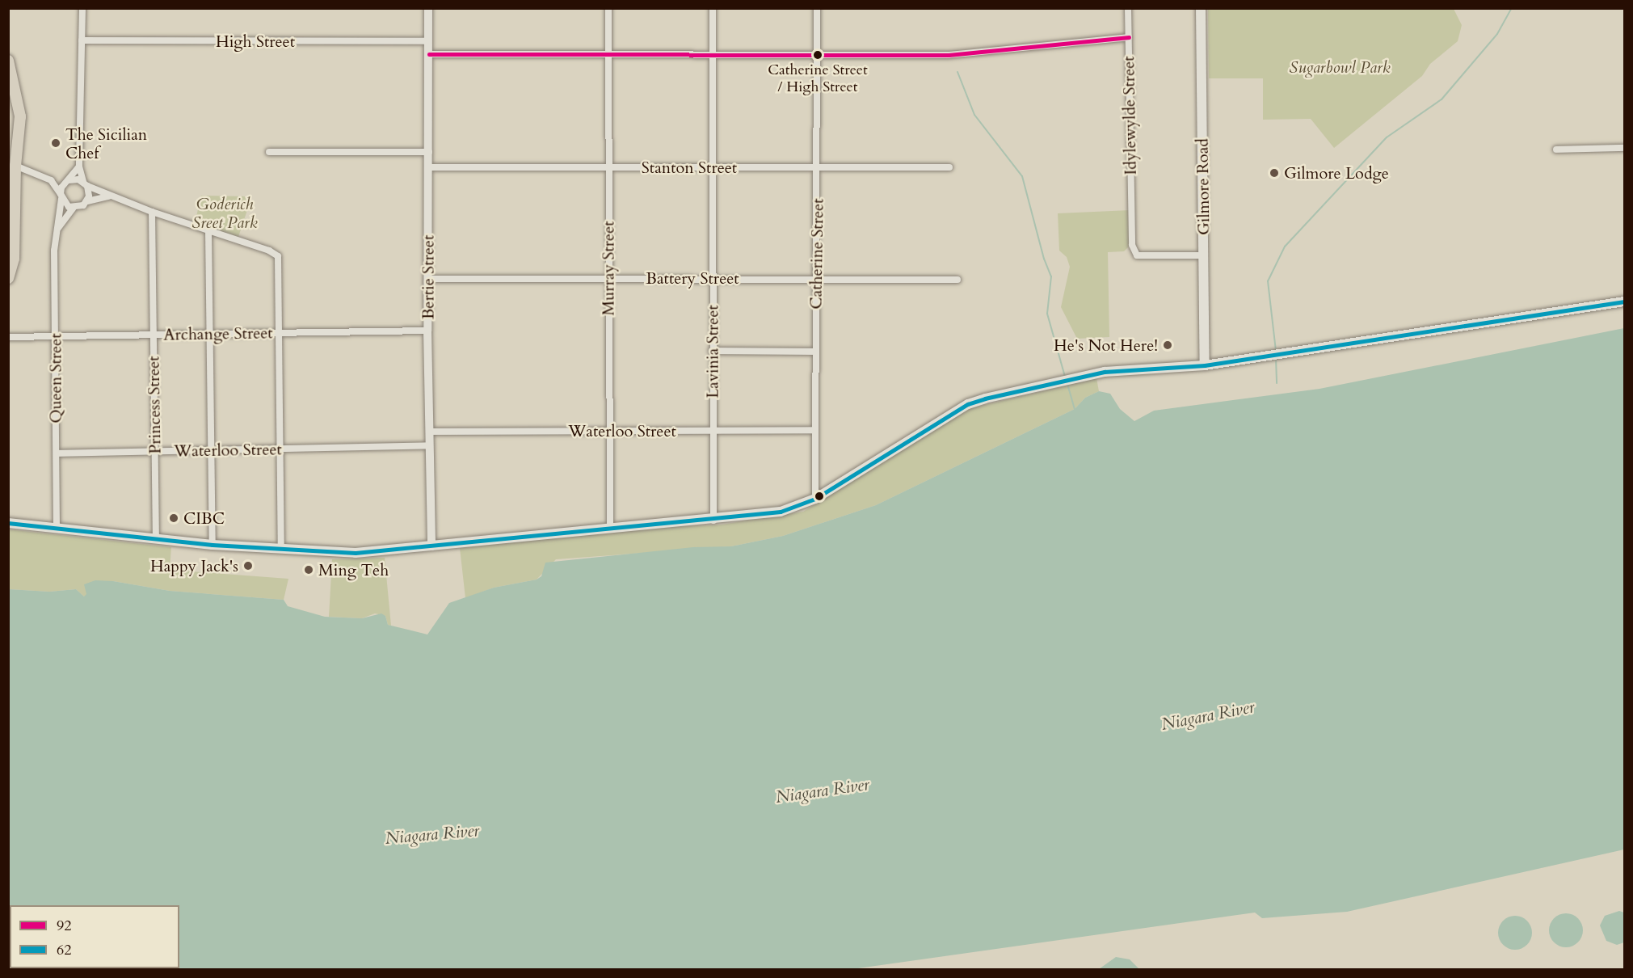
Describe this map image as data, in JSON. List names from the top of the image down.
{
  "streets": {
    "main road": ["Gilmore Road"],
    "street": [
      "High Street",
      "Idylewylde Street",
      "Stanton Street",
      "Catherine Street",
      "Murray Street",
      "Bertie Street",
      "Battery Street",
      "Archange Street",
      "Lavinia Street",
      "Queen Street",
      "Princess Street",
      "Waterloo Street"
    ]
  },
  "crossings": [
    ["High Street", "Bertie Street"],
    ["Idylewylde Street", "Gilmore Road"],
    ["Stanton Street", "Catherine Street"],
    ["Stanton Street", "Murray Street"],
    ["Stanton Street", "Bertie Street"],
    ["Stanton Street", "Lavinia Street"],
    ["Catherine Street", "Battery Street"],
    ["Catherine Street", "Waterloo Street"],
    ["Murray Street", "Battery Street"],
    ["Murray Street", "Waterloo Street"],
    ["Bertie Street", "Battery Street"],
    ["Bertie Street", "Archange Street"],
    ["Bertie Street", "Waterloo Street"],
    ["Battery Street", "Lavinia Street"],
    ["Archange Street", "Queen Street"],
    ["Archange Street", "Princess Street"],
    ["Lavinia Street", "Waterloo Street"],
    ["Queen Street", "Waterloo Street"],
    ["Princess Street", "Waterloo Street"]
  ],
  "water": ["Niagara River"],
  "parks": ["Sugarbowl Park", "Goderich Sreet Park"],
  "places": [
    "Catherine Street / High Street",
    "The Sicilian Chef",
    "Gilmore Lodge",
    "He's Not Here!",
    "CIBC",
    "Happy Jack's",
    "Ming Teh"
  ],
  "lines": ["transit line 92", "transit line 62"],
  "legend": ["92", "62"]
}
